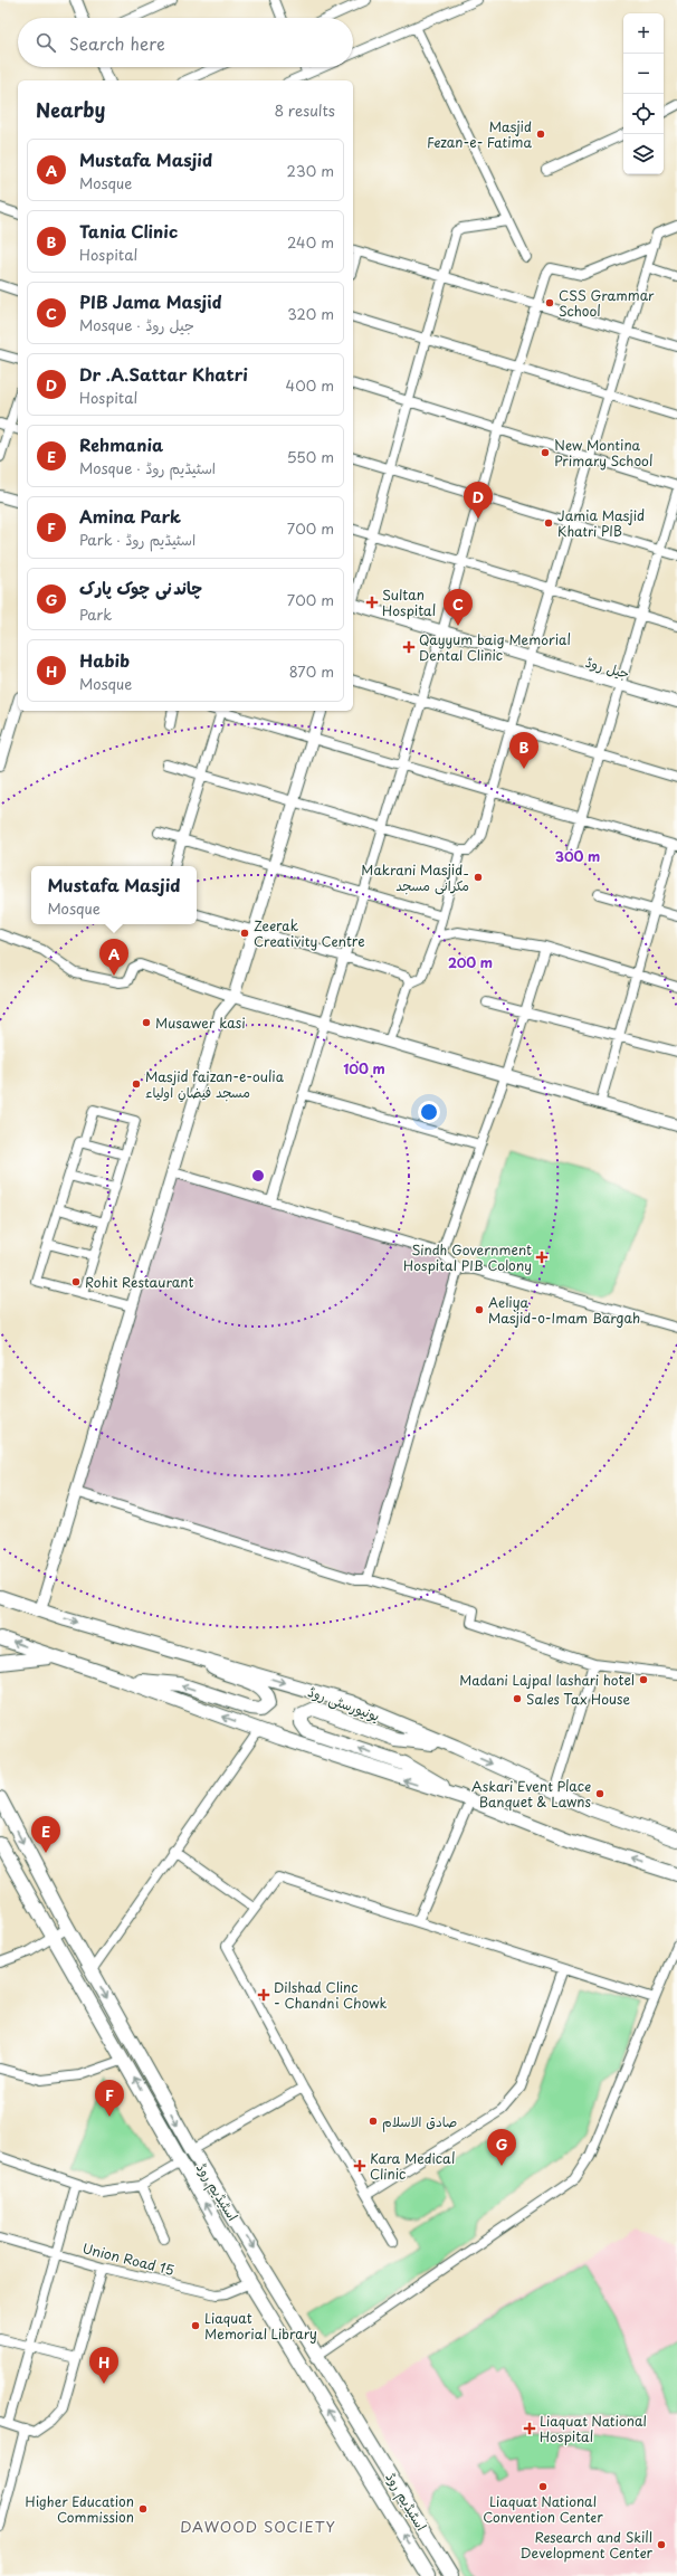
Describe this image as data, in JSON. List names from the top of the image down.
{
  "streets": {
    "main road": ["یونیورسٹی روڈ", "اسٹیڈیم روڈ"],
    "street": ["جیل روڈ", "Union Road 15"]
  },
  "crossings": [
    ["اسٹیڈیم روڈ", "Union Road 15"]
  ],
  "districts": ["DAWOOD SOCIETY"],
  "places": {
    "other": [
      "Masjid Fezan-e- Fatima",
      "CSS Grammar School",
      "New Montina Primary School",
      "Jamia Masjid Khatri PIB",
      "Makrani Masjid۔ مکرانی مسجد",
      "Zeerak Creativity Centre",
      "Musawer kasi",
      "Masjid faizan-e-oulia مسجد فیضانِ اولیاء",
      "Rohit Restaurant",
      "Aeliya Masjid-o-Imam Bargah",
      "Madani Lajpal lashari hotel",
      "Sales Tax House",
      "Askari Event Place Banquet & Lawns",
      "صادق الاسلام",
      "Liaquat Memorial Library",
      "Liaquat National Convention Center",
      "Higher Education Commission",
      "Research and Skill Development Center"
    ],
    "health": [
      "Sultan Hospital",
      "Qayyum baig Memorial Dental Clinic",
      "Sindh Government Hospital PIB Colony",
      "Dilshad Clinc - Chandni Chowk",
      "Kara Medical Clinic",
      "Liaquat National Hospital"
    ]
  },
  "page": {
    "map_buttons": ["+", "−"],
    "search": "Search here",
    "heading": ["Nearby", "8 results"],
    "list": [
      {
        "mark": "A",
        "name": "Mustafa Masjid",
        "note": "Mosque",
        "value": "230 m"
      },
      {
        "mark": "B",
        "name": "Tania Clinic",
        "note": "Hospital",
        "value": "240 m"
      },
      {
        "mark": "C",
        "name": "PIB Jama Masjid",
        "note": "Mosque · جیل روڈ",
        "value": "320 m"
      },
      {
        "mark": "D",
        "name": "Dr .A.Sattar Khatri",
        "note": "Hospital",
        "value": "400 m"
      },
      {
        "mark": "E",
        "name": "Rehmania",
        "note": "Mosque · اسٹیڈیم روڈ",
        "value": "550 m"
      },
      {
        "mark": "F",
        "name": "Amina Park",
        "note": "Park · اسٹیڈیم روڈ",
        "value": "700 m"
      },
      {
        "mark": "G",
        "name": "چاندنی چوک پارک",
        "note": "Park",
        "value": "700 m"
      },
      {
        "mark": "H",
        "name": "Habib",
        "note": "Mosque",
        "value": "870 m"
      }
    ],
    "pins": [
      "D",
      "C",
      "B",
      "A",
      "E",
      "F",
      "G",
      "H"
    ],
    "popup": ["Mustafa Masjid", "Mosque"]
  },
  "rings": ["300 m", "200 m", "100 m"]
}
